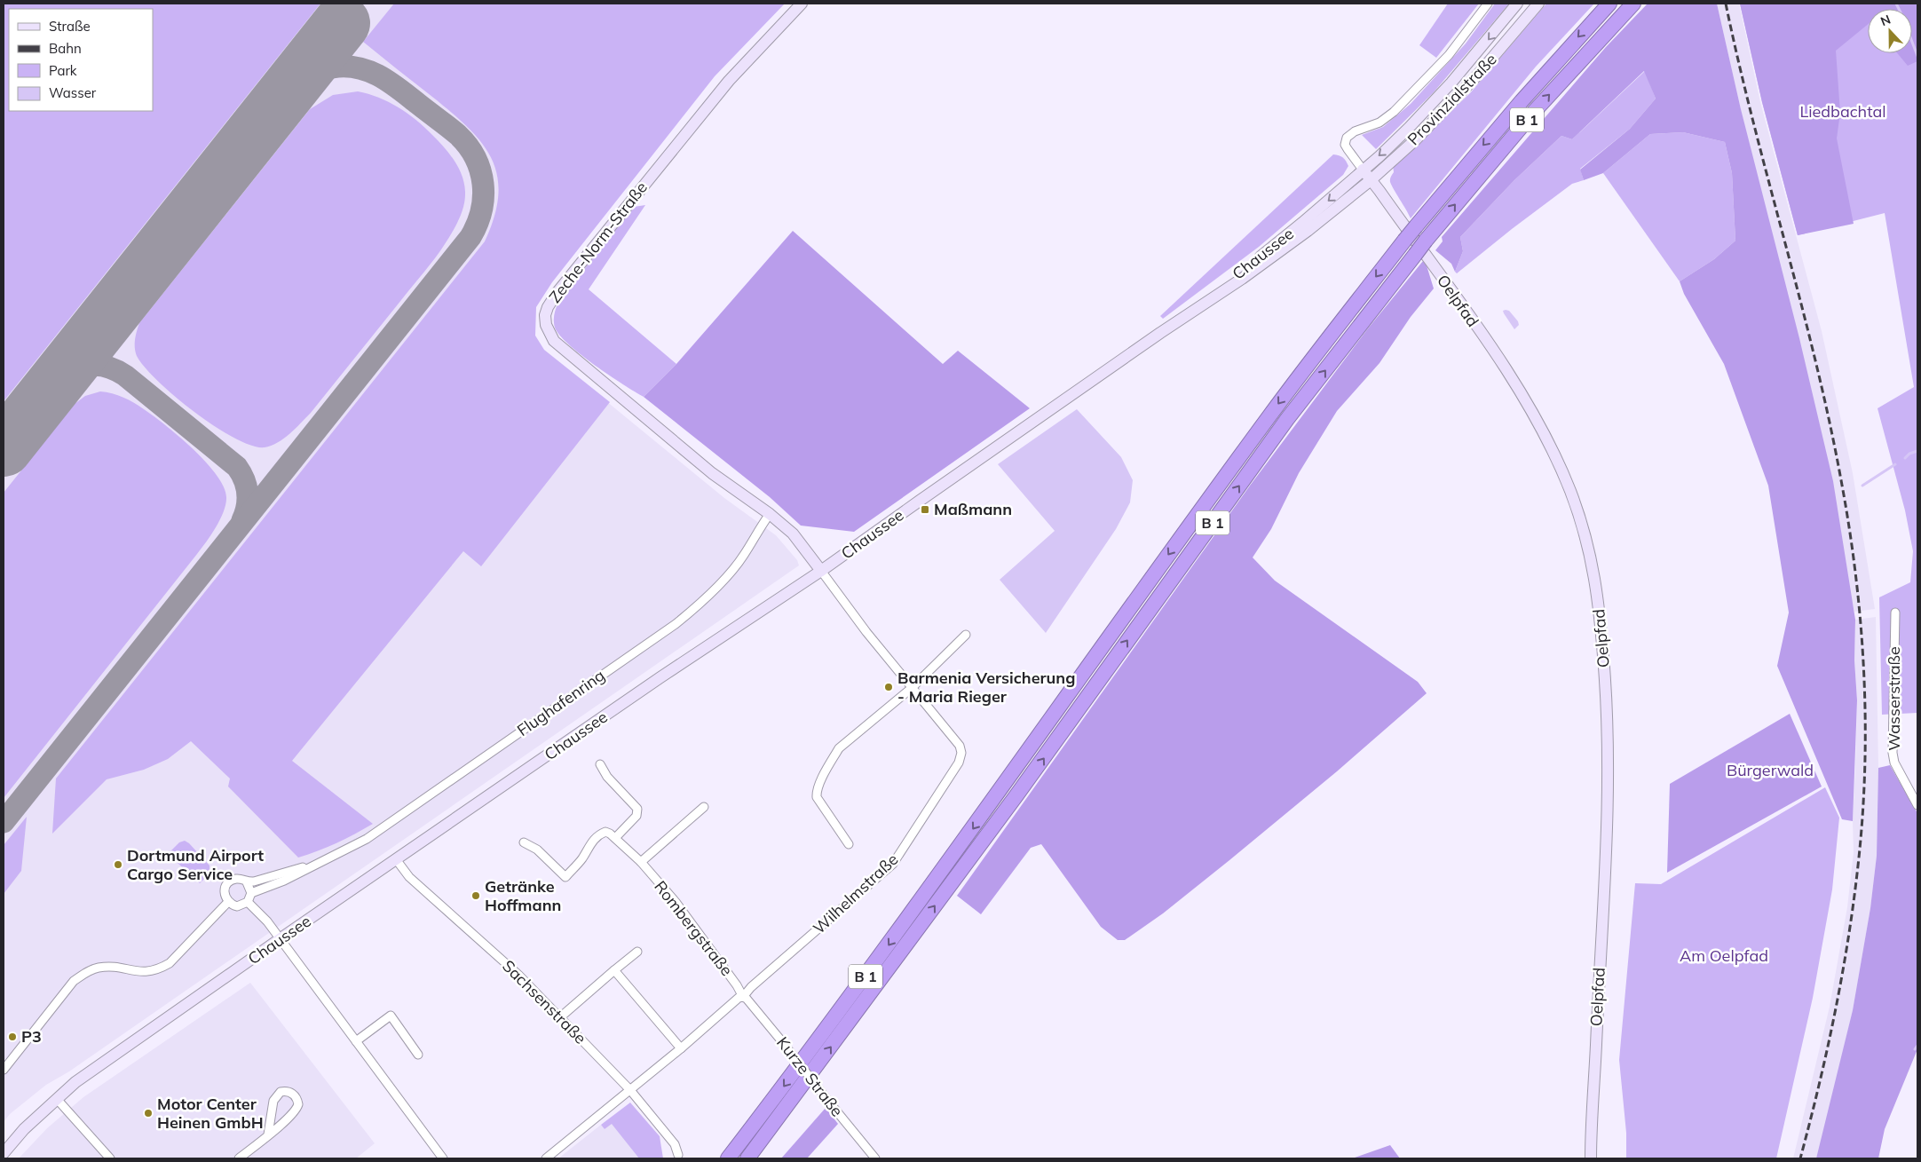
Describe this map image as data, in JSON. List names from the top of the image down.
{
  "streets": {
    "highway": ["B 1"],
    "main road": [
      "Provinzialstraße",
      "Zeche-Norm-Straße",
      "Chaussee",
      "Oelpfad"
    ],
    "street": [
      "Wasserstraße",
      "Flughafenring",
      "Wilhelmstraße",
      "Rombergstraße",
      "Sachsenstraße",
      "Kurze Straße"
    ]
  },
  "crossings": [
    ["Provinzialstraße", "Chaussee"],
    ["Provinzialstraße", "Oelpfad"],
    ["Zeche-Norm-Straße", "Chaussee"],
    ["Zeche-Norm-Straße", "Flughafenring"],
    ["Zeche-Norm-Straße", "Wilhelmstraße"],
    ["Chaussee", "Oelpfad"],
    ["Chaussee", "Wilhelmstraße"],
    ["Chaussee", "Sachsenstraße"],
    ["Wilhelmstraße", "Rombergstraße"],
    ["Wilhelmstraße", "Sachsenstraße"],
    ["Wilhelmstraße", "Kurze Straße"],
    ["Rombergstraße", "Kurze Straße"]
  ],
  "parks": ["Liedbachtal", "Bürgerwald", "Am Oelpfad"],
  "places": {
    "transit": ["Maßmann"],
    "other": [
      "Barmenia Versicherung - Maria Rieger",
      "Dortmund Airport Cargo Service",
      "Getränke Hoffmann",
      "P3",
      "Motor Center Heinen GmbH"
    ]
  },
  "legend": [
    "Straße",
    "Bahn",
    "Park",
    "Wasser"
  ],
  "north": "top"
}
